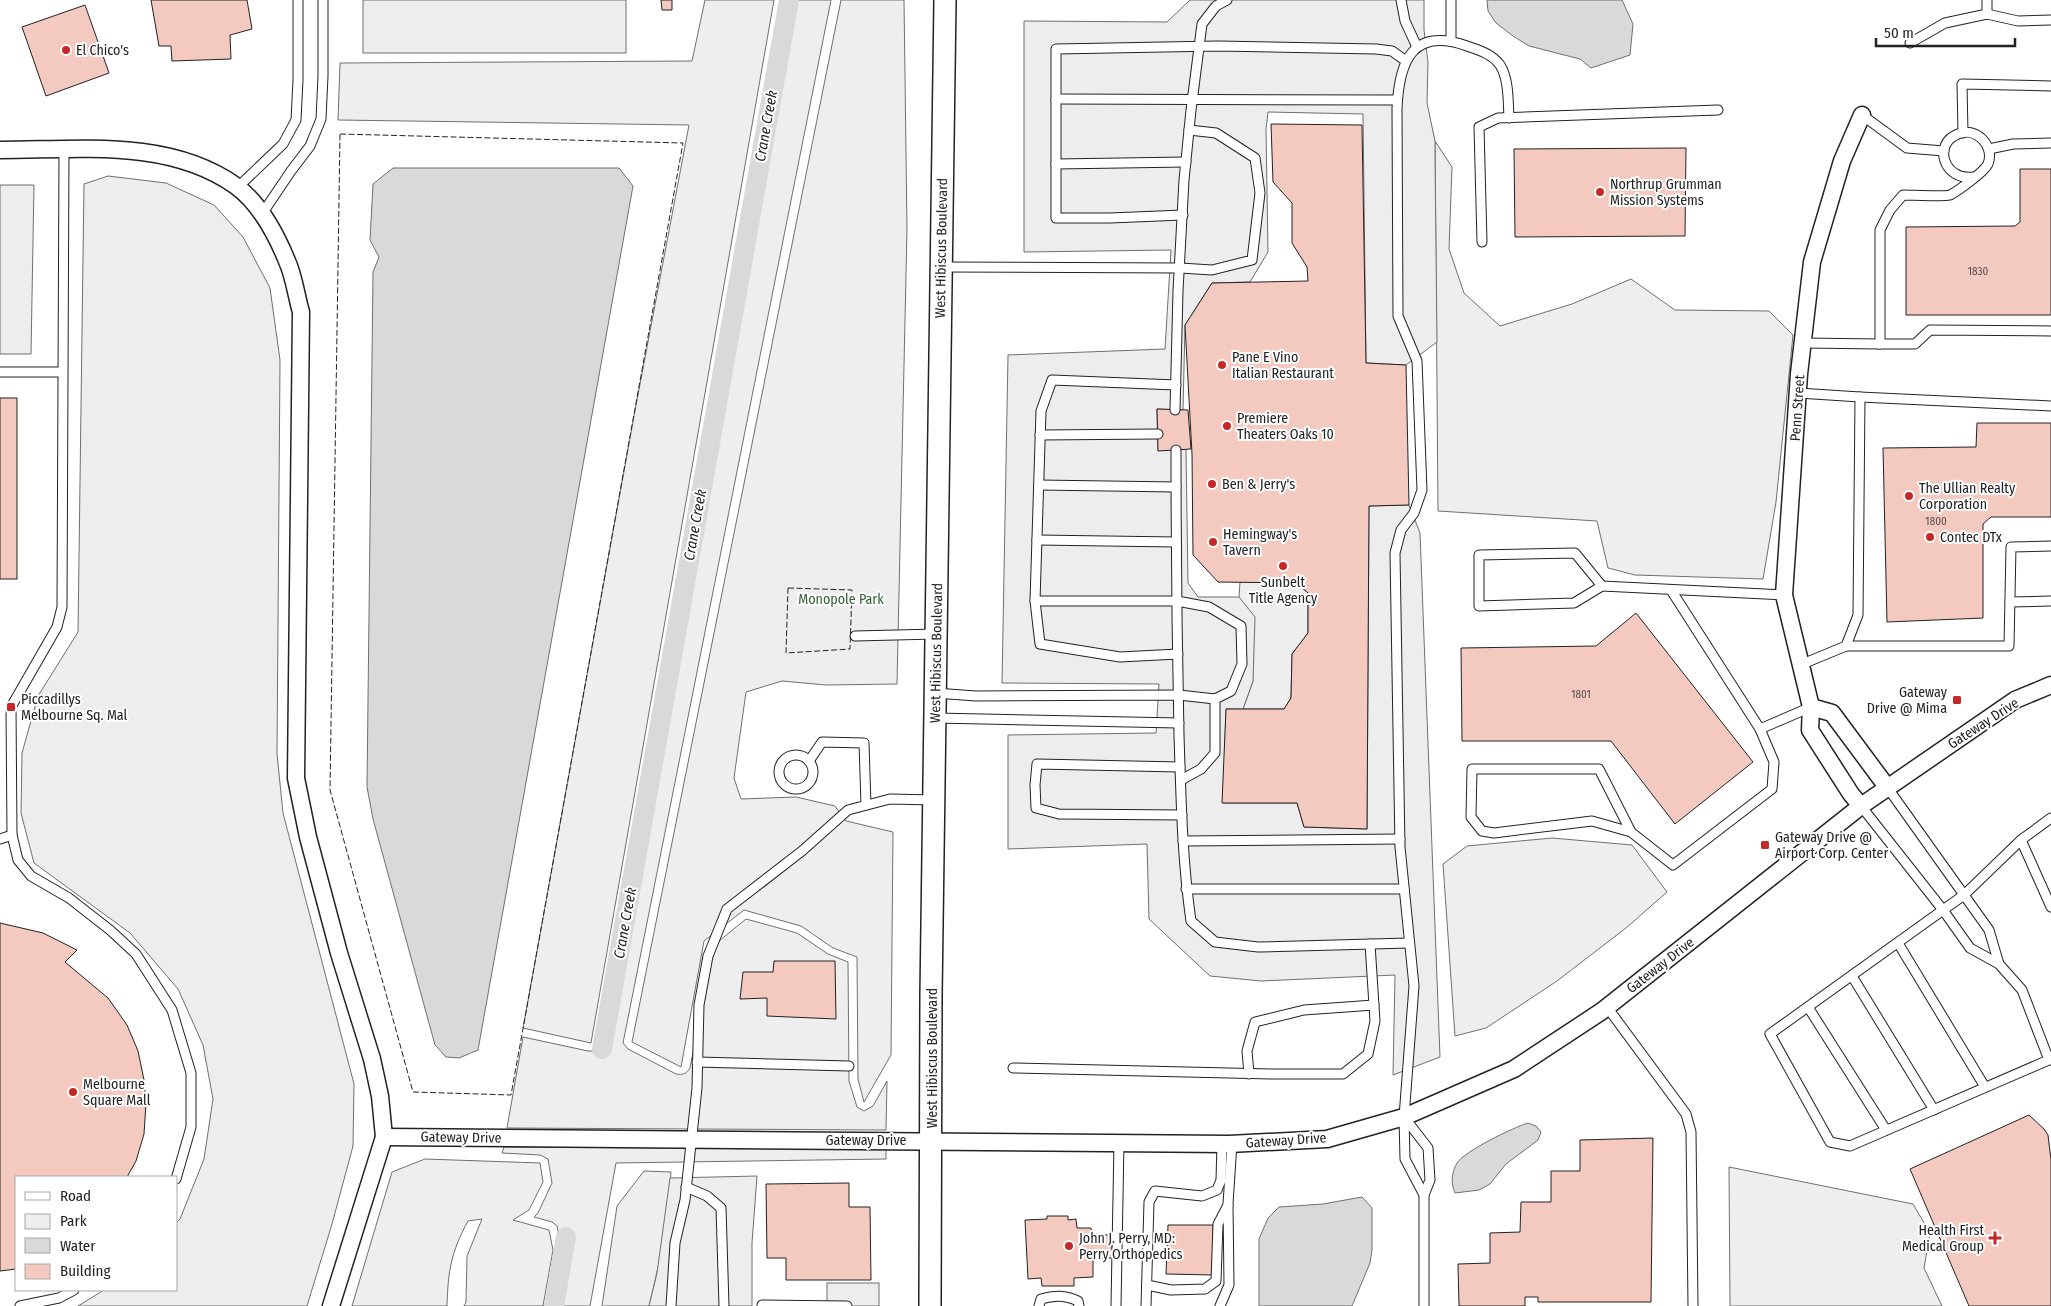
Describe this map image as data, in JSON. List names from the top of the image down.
{
  "streets": {
    "street": ["West Hibiscus Boulevard", "Penn Street", "Gateway Drive"]
  },
  "crossings": [
    ["West Hibiscus Boulevard", "Gateway Drive"],
    ["Penn Street", "Gateway Drive"]
  ],
  "water": ["Crane Creek"],
  "parks": ["Monopole Park"],
  "places": {
    "other": [
      "El Chico's",
      "Northrup Grumman Mission Systems",
      "Pane E Vino Italian Restaurant",
      "Premiere Theaters Oaks 10",
      "Ben & Jerry's",
      "The Ullian Realty Corporation",
      "Contec DTx",
      "Hemingway's Tavern",
      "Sunbelt Title Agency",
      "Melbourne Square Mall",
      "John J. Perry, MD: Perry Orthopedics"
    ],
    "transit": ["Gateway Drive @ Mima", "Piccadillys Melbourne Sq. Mal", "Gateway Drive @ Airport Corp. Center"],
    "health": ["Health First Medical Group"]
  },
  "house_numbers": ["1830", "1800", "1801"],
  "legend": [
    "Road",
    "Park",
    "Water",
    "Building"
  ],
  "scale_bar": "50 m"
}
